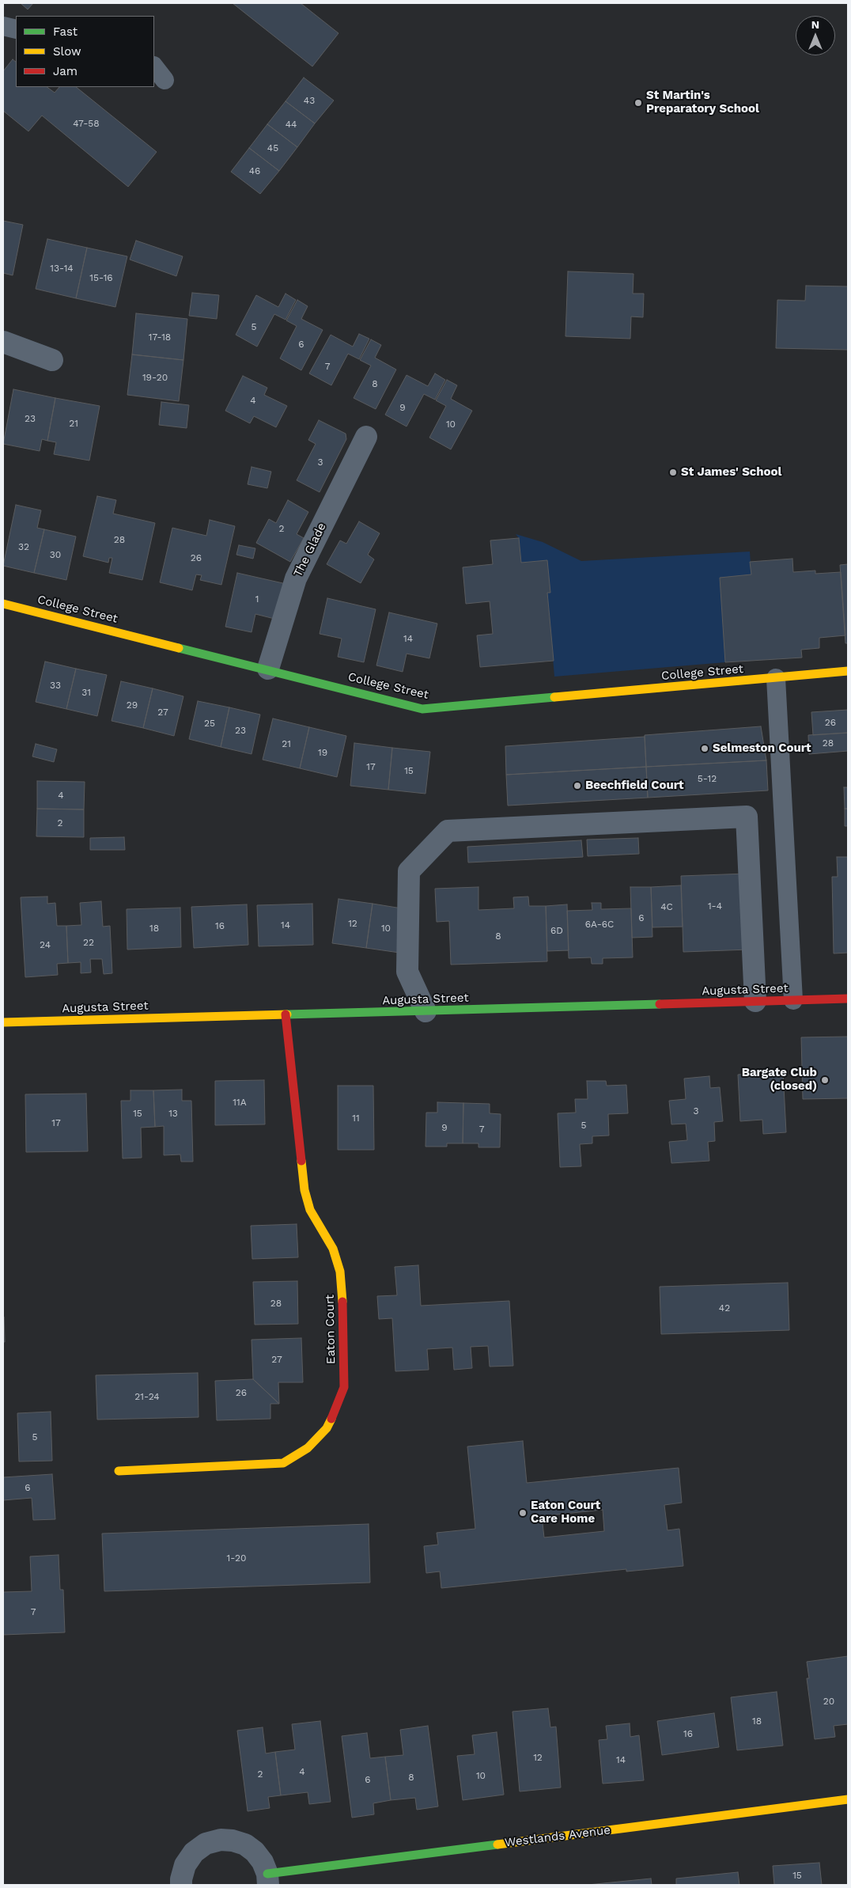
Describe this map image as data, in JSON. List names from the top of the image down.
{
  "streets": {
    "street": [
      "The Glade",
      "College Street",
      "Augusta Street",
      "Eaton Court",
      "Westlands Avenue"
    ]
  },
  "crossings": [
    ["The Glade", "College Street"],
    ["Augusta Street", "Eaton Court"]
  ],
  "places": [
    "St Martin's Preparatory School",
    "St James' School",
    "Selmeston Court",
    "Beechfield Court",
    "Bargate Club (closed)",
    "Eaton Court Care Home"
  ],
  "house_numbers": [
    "43",
    "47-58",
    "44",
    "45",
    "46",
    "13-14",
    "15-16",
    "5",
    "17-18",
    "6",
    "7",
    "19-20",
    "8",
    "4",
    "9",
    "23",
    "21",
    "10",
    "3",
    "2",
    "28",
    "32",
    "30",
    "26",
    "1",
    "14",
    "33",
    "31",
    "29",
    "27",
    "26",
    "25",
    "23",
    "28",
    "21",
    "19",
    "17",
    "15",
    "5-12",
    "4",
    "2",
    "1-4",
    "4C",
    "6",
    "12",
    "6A-6C",
    "14",
    "16",
    "18",
    "10",
    "6D",
    "8",
    "22",
    "24",
    "11A",
    "3",
    "15",
    "13",
    "11",
    "17",
    "5",
    "9",
    "7",
    "28",
    "42",
    "27",
    "26",
    "21-24",
    "5",
    "6",
    "1-20",
    "7",
    "20",
    "18",
    "16",
    "12",
    "14",
    "4",
    "2",
    "10",
    "8",
    "6",
    "15"
  ],
  "legend": ["Fast", "Slow", "Jam"],
  "north": "top"
}
